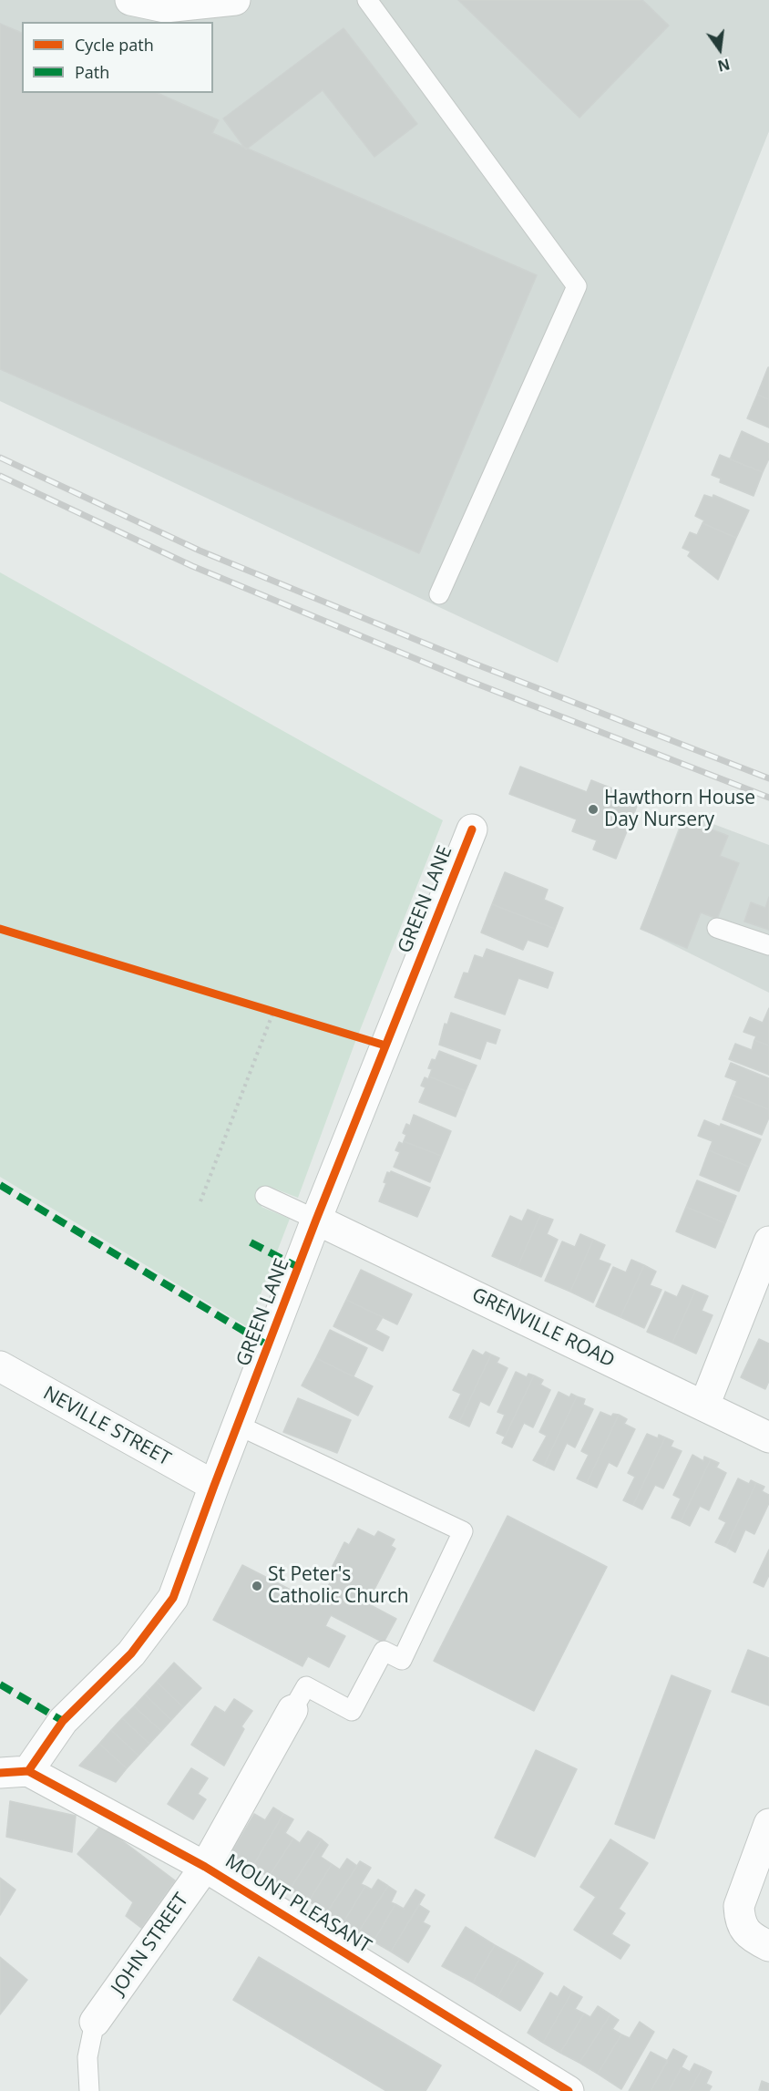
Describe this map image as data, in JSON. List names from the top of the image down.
{
  "streets": {
    "street": [
      "GREEN LANE",
      "GRENVILLE ROAD",
      "NEVILLE STREET",
      "MOUNT PLEASANT",
      "JOHN STREET"
    ]
  },
  "crossings": [
    ["GREEN LANE", "GRENVILLE ROAD"],
    ["GREEN LANE", "NEVILLE STREET"],
    ["GREEN LANE", "MOUNT PLEASANT"],
    ["MOUNT PLEASANT", "JOHN STREET"]
  ],
  "places": ["Hawthorn House Day Nursery", "St Peter's Catholic Church"],
  "legend": ["Cycle path", "Path"],
  "north": "bottom"
}
